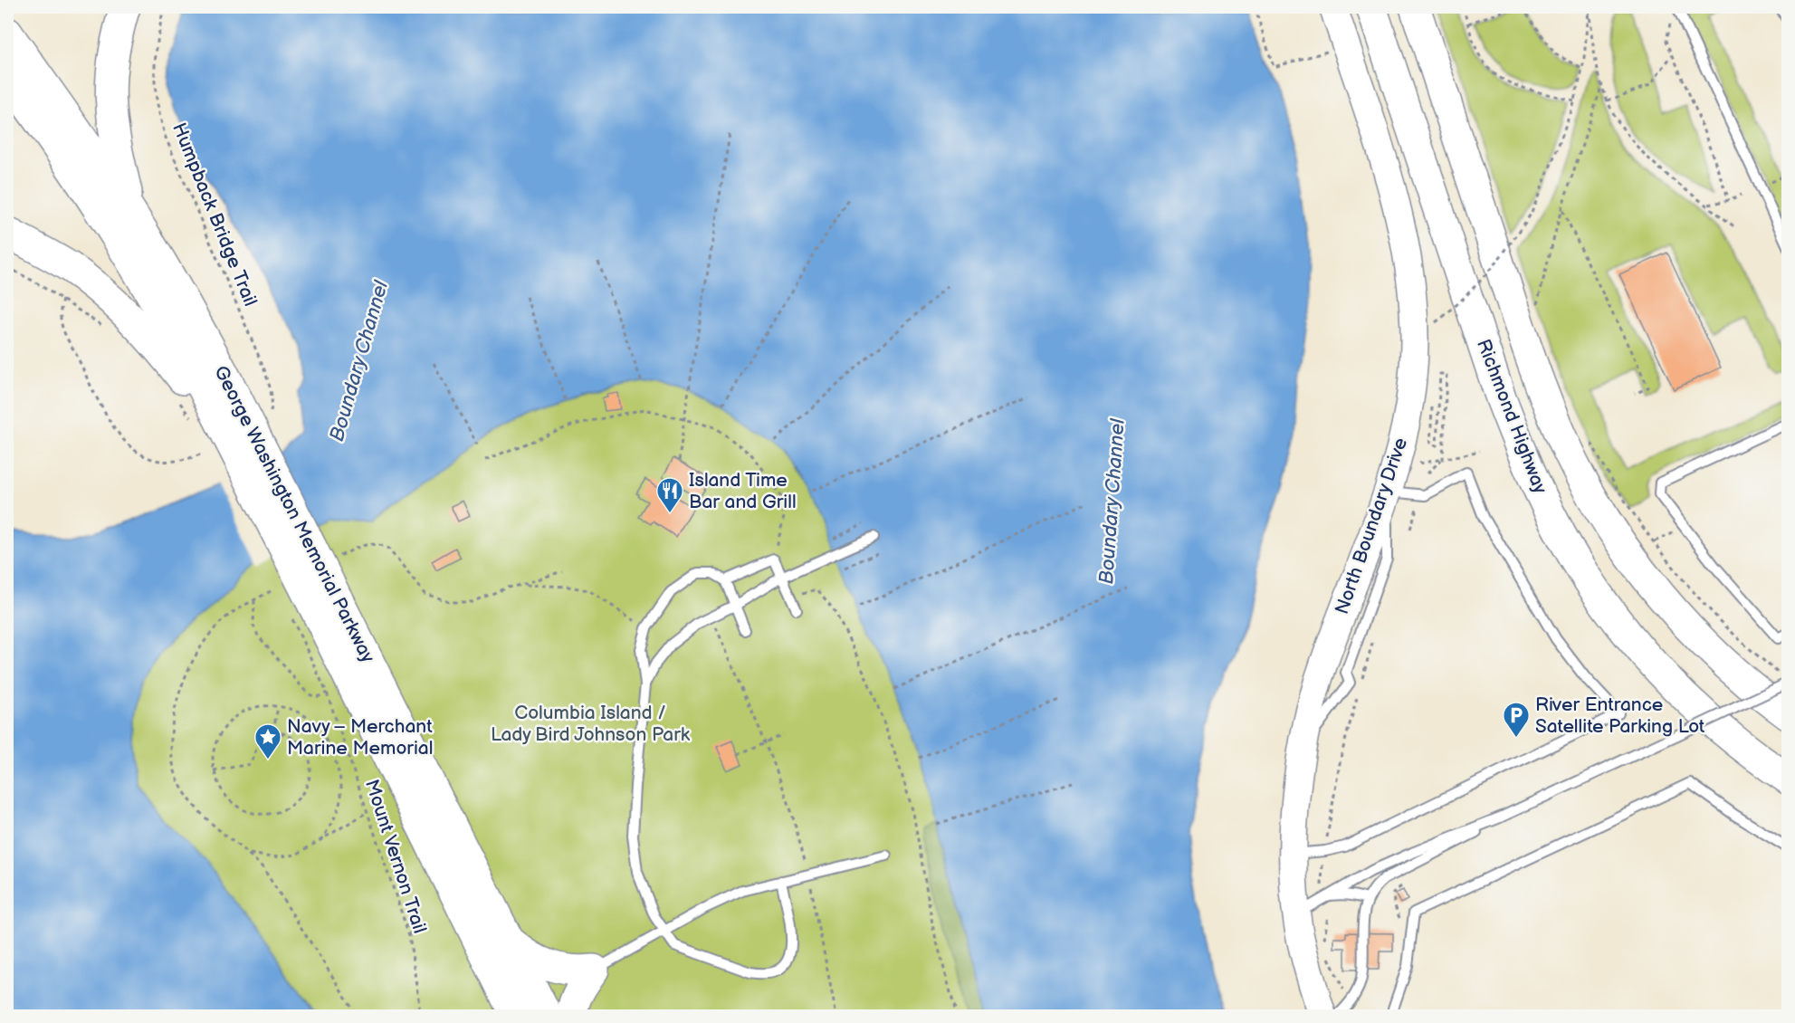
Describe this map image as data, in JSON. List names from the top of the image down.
{
  "streets": {
    "highway": ["Richmond Highway", "George Washington Memorial Parkway"],
    "street": ["North Boundary Drive"],
    "path": ["Humpback Bridge Trail", "Mount Vernon Trail"]
  },
  "crossings": [
    ["George Washington Memorial Parkway", "Mount Vernon Trail"]
  ],
  "water": ["Boundary Channel"],
  "parks": ["Columbia Island / Lady Bird Johnson Park"],
  "places": {
    "restaurant": ["Island Time Bar and Grill"],
    "parking": ["River Entrance Satellite Parking Lot"],
    "place": ["Navy – Merchant Marine Memorial"]
  }
}
